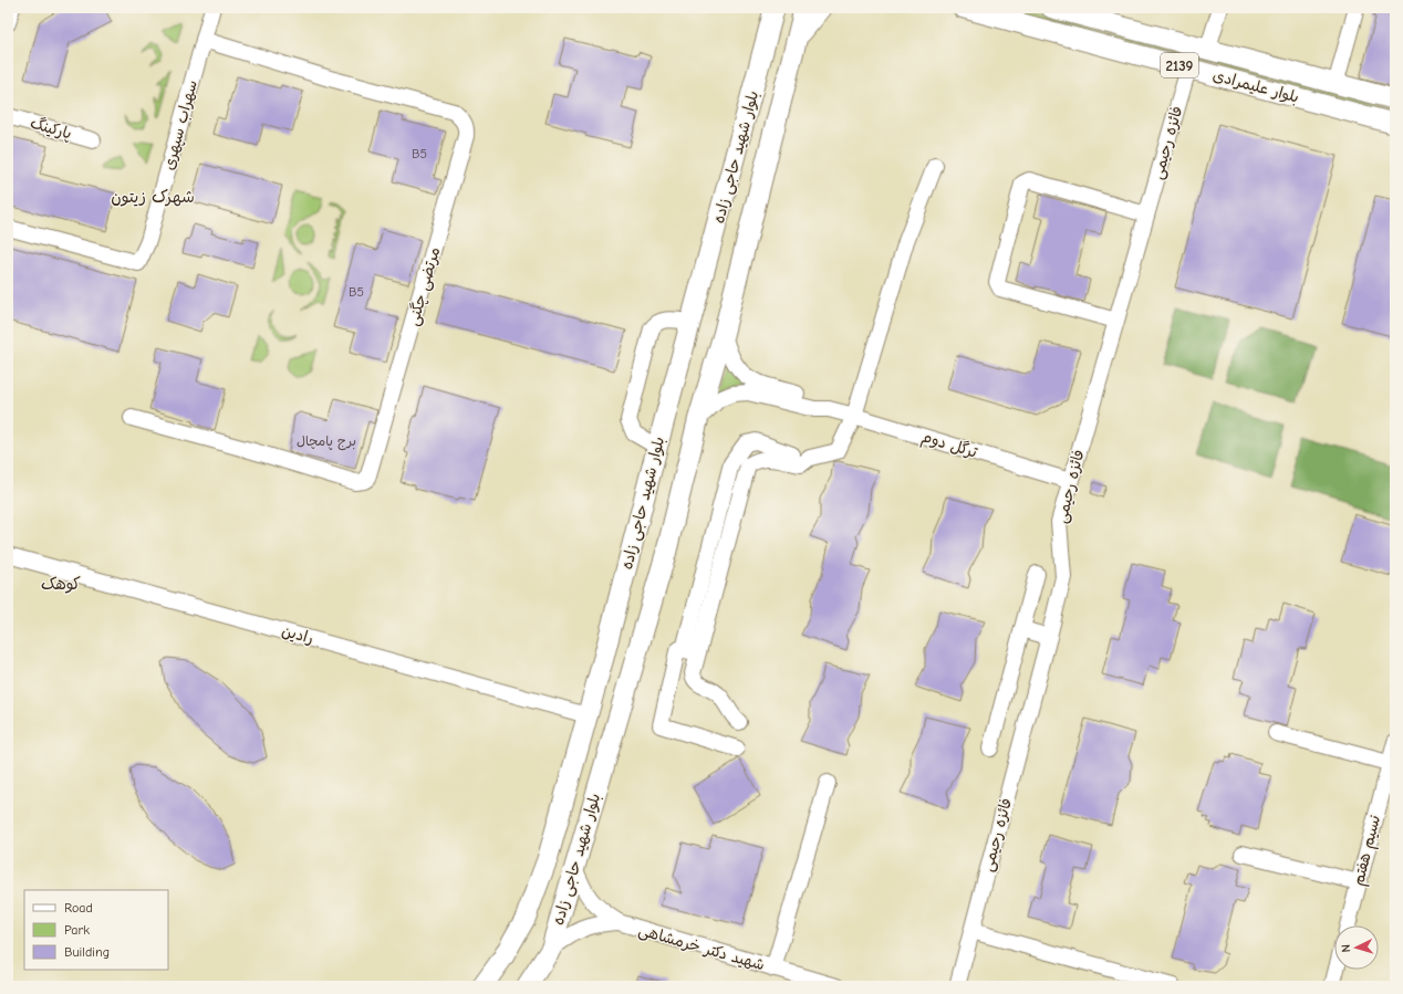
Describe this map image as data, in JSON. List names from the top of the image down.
{
  "streets": {
    "main road": ["2139", "بلوار علیمرادی", "بلوار شهید حاجی زاده"],
    "street": [
      "سهراب سپهری",
      "پارکینگ",
      "فائزه رحیمی",
      "مرتضی چگنی",
      "ترگل دوم",
      "رادین",
      "نسیم هفتم",
      "شهید دکتر خرمشاهی"
    ]
  },
  "crossings": [
    ["بلوار علیمرادی", "فائزه رحیمی"],
    ["سهراب سپهری", "مرتضی چگنی"],
    ["فائزه رحیمی", "ترگل دوم"],
    ["بلوار شهید حاجی زاده", "ترگل دوم"],
    ["بلوار شهید حاجی زاده", "رادین"],
    ["بلوار شهید حاجی زاده", "شهید دکتر خرمشاهی"]
  ],
  "districts": ["شهرک زیتون", "کوهک"],
  "house_numbers": ["B5", "B5", "برج پامچال"],
  "legend": ["Road", "Park", "Building"],
  "north": "left"
}
